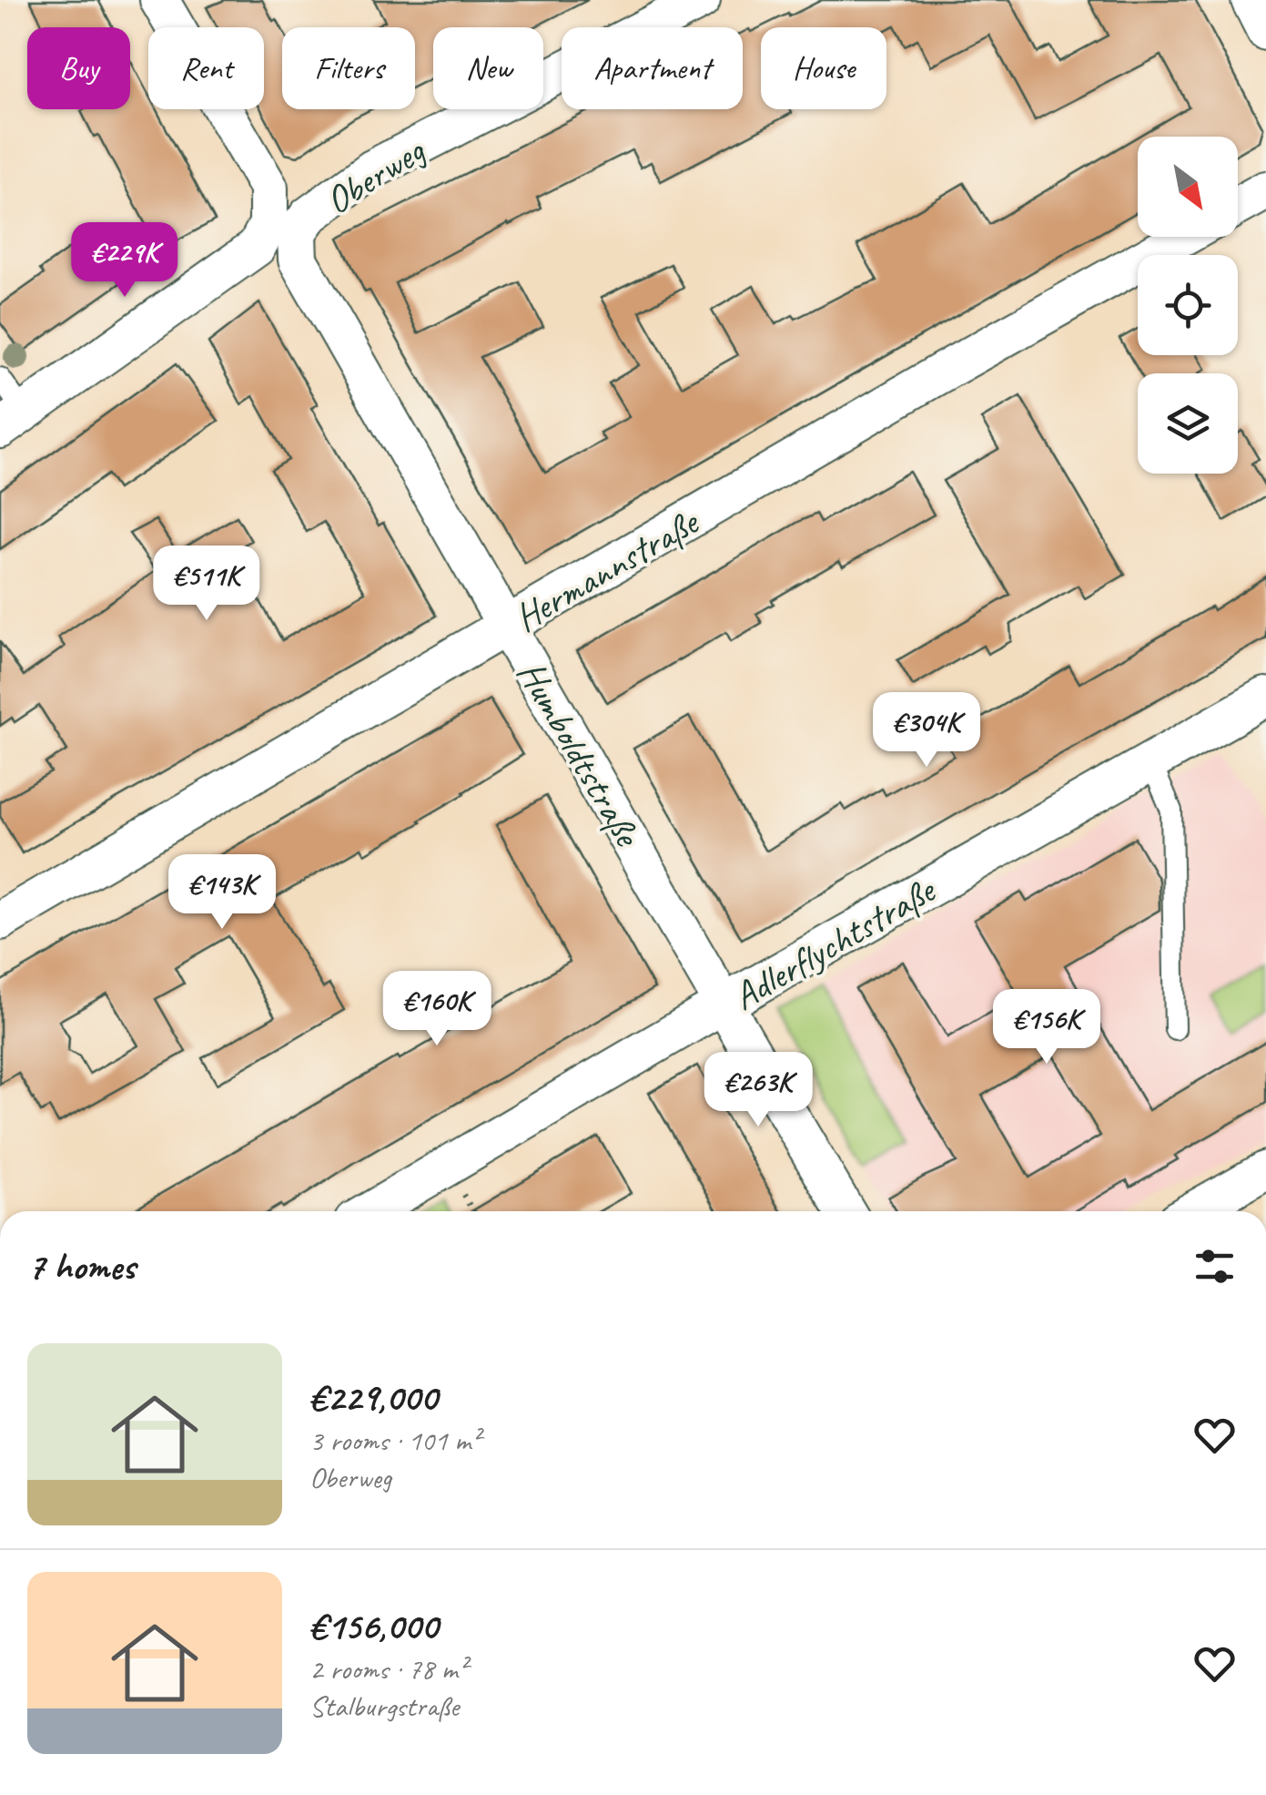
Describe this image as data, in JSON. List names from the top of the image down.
{
  "streets": {
    "street": [
      "Oberweg",
      "Hermannstraße",
      "Humboldtstraße",
      "Adlerflychtstraße"
    ]
  },
  "crossings": [
    ["Oberweg", "Humboldtstraße"],
    ["Hermannstraße", "Humboldtstraße"],
    ["Humboldtstraße", "Adlerflychtstraße"]
  ],
  "north": "bottom right",
  "page": {
    "chip": [
      "Buy",
      "Rent",
      "Filters",
      "New",
      "Apartment",
      "House"
    ],
    "price": [
      "€229K",
      "€511K",
      "€304K",
      "€143K",
      "€160K",
      "€156K",
      "€263K"
    ],
    "heading": "7 homes",
    "list": [
      {
        "name": "€229,000",
        "note": "3 rooms · 101 m² · Oberweg"
      },
      {
        "name": "€156,000",
        "note": "2 rooms · 78 m² · Stalburgstraße"
      }
    ]
  }
}
